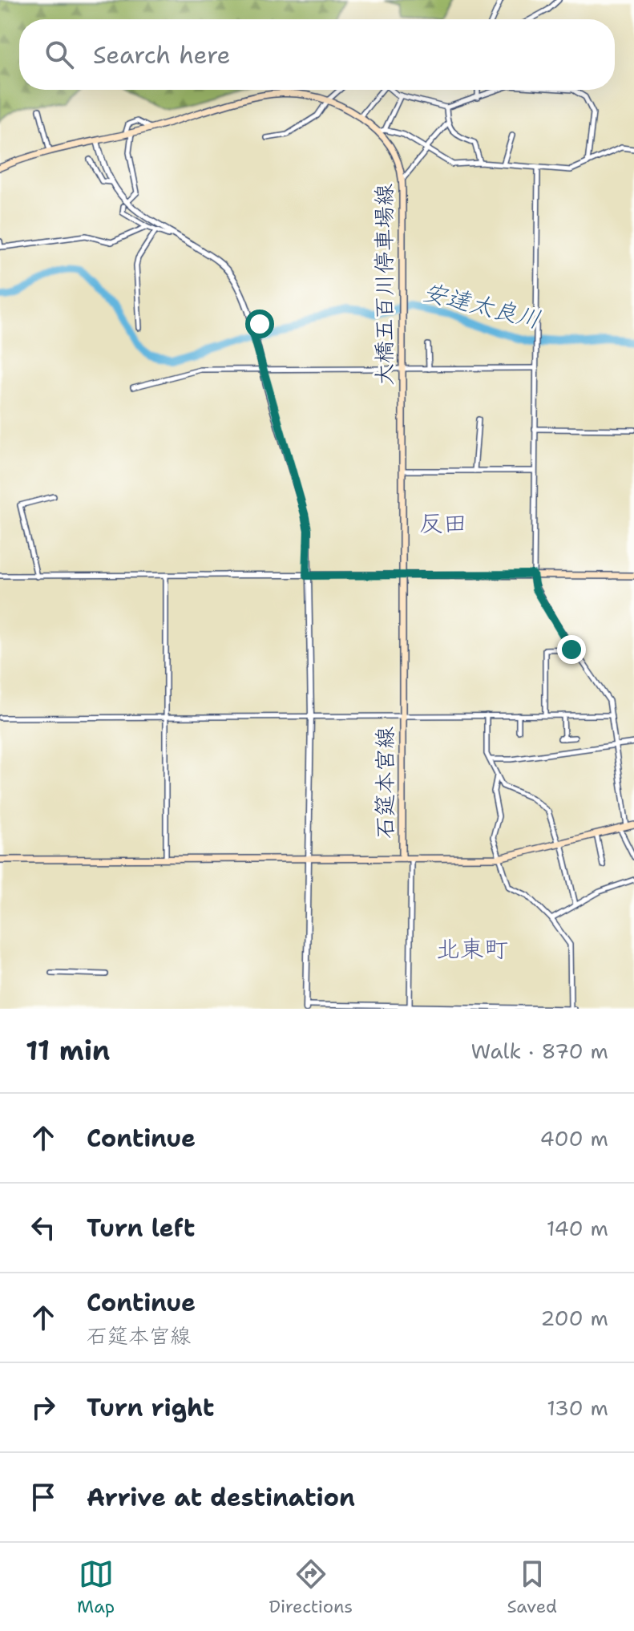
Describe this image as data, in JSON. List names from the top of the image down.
{
  "streets": {
    "main road": ["大橋五百川停車場線", "石筵本宮線"]
  },
  "crossings": [
    ["大橋五百川停車場線", "石筵本宮線"]
  ],
  "districts": ["反田", "北東町"],
  "water": ["安達太良川"],
  "page": {
    "search": "Search here",
    "heading": ["11 min", "Walk · 870 m"],
    "list": [
      ["Continue", "400 m"],
      ["Turn left", "140 m"],
      ["Continue", "石筵本宮線", "200 m"],
      ["Turn right", "130 m"],
      "Arrive at destination"
    ],
    "nav": ["Map", "Directions", "Saved"]
  }
}
